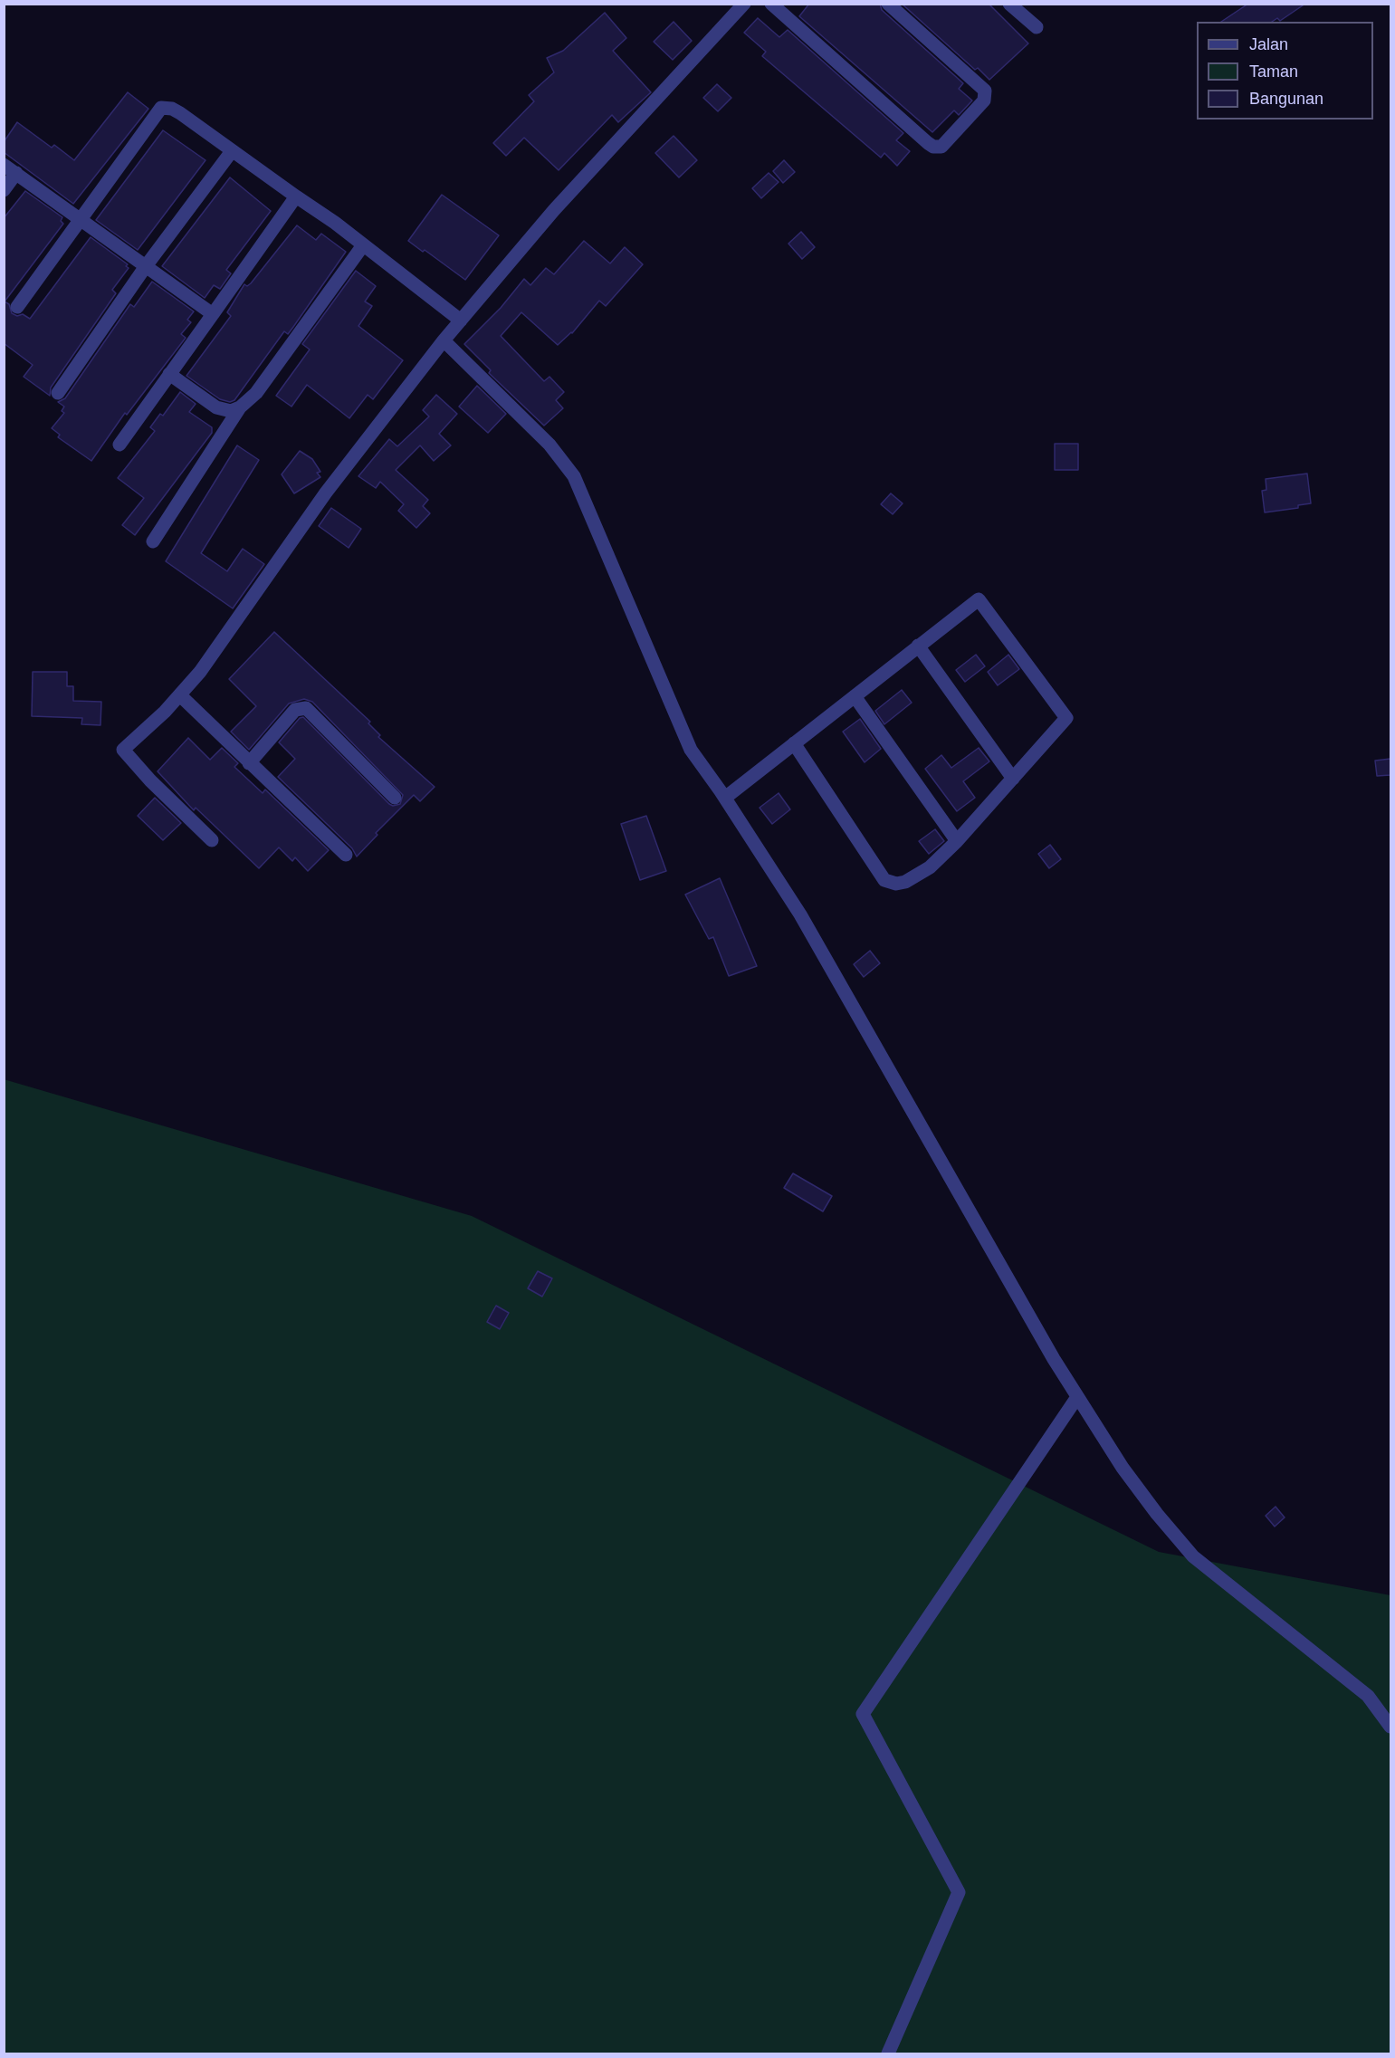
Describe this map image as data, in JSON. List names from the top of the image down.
{
  "legend": ["Jalan", "Taman", "Bangunan"]
}
